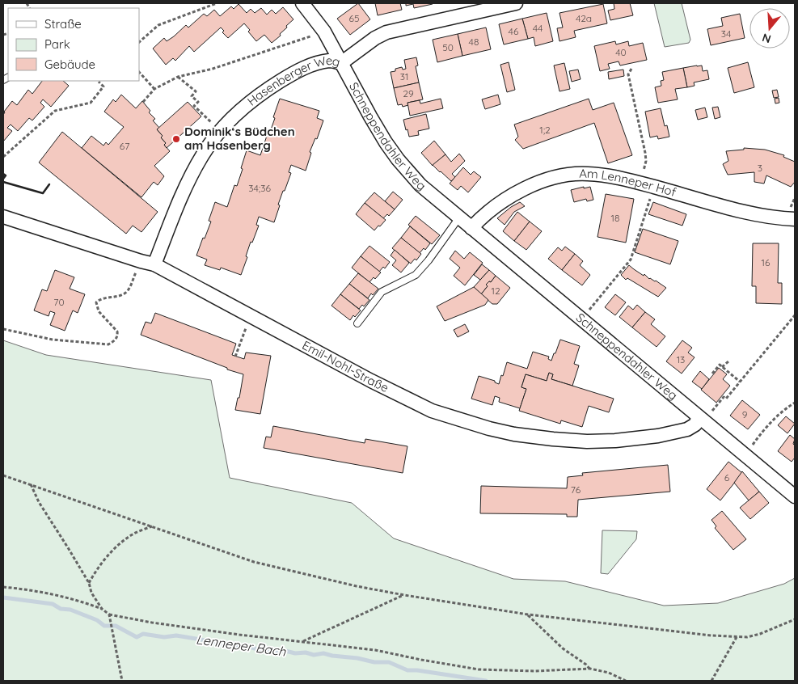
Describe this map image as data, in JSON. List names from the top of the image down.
{
  "streets": {
    "street": [
      "Hasenberger Weg",
      "Schneppendahler Weg",
      "Am Lenneper Hof",
      "Emil-Nohl-Straße"
    ]
  },
  "crossings": [
    ["Hasenberger Weg", "Schneppendahler Weg"],
    ["Hasenberger Weg", "Emil-Nohl-Straße"],
    ["Schneppendahler Weg", "Am Lenneper Hof"],
    ["Schneppendahler Weg", "Emil-Nohl-Straße"]
  ],
  "water": ["Lenneper Bach"],
  "places": ["Dominik‘s Büdchen am Hasenberg"],
  "house_numbers": [
    "65",
    "42a",
    "44",
    "46",
    "34",
    "48",
    "50",
    "40",
    "31",
    "29",
    "1;2",
    "67",
    "3",
    "34;36",
    "18",
    "16",
    "12",
    "70",
    "13",
    "9",
    "6",
    "76"
  ],
  "legend": ["Straße", "Park", "Gebäude"],
  "north": "bottom"
}
